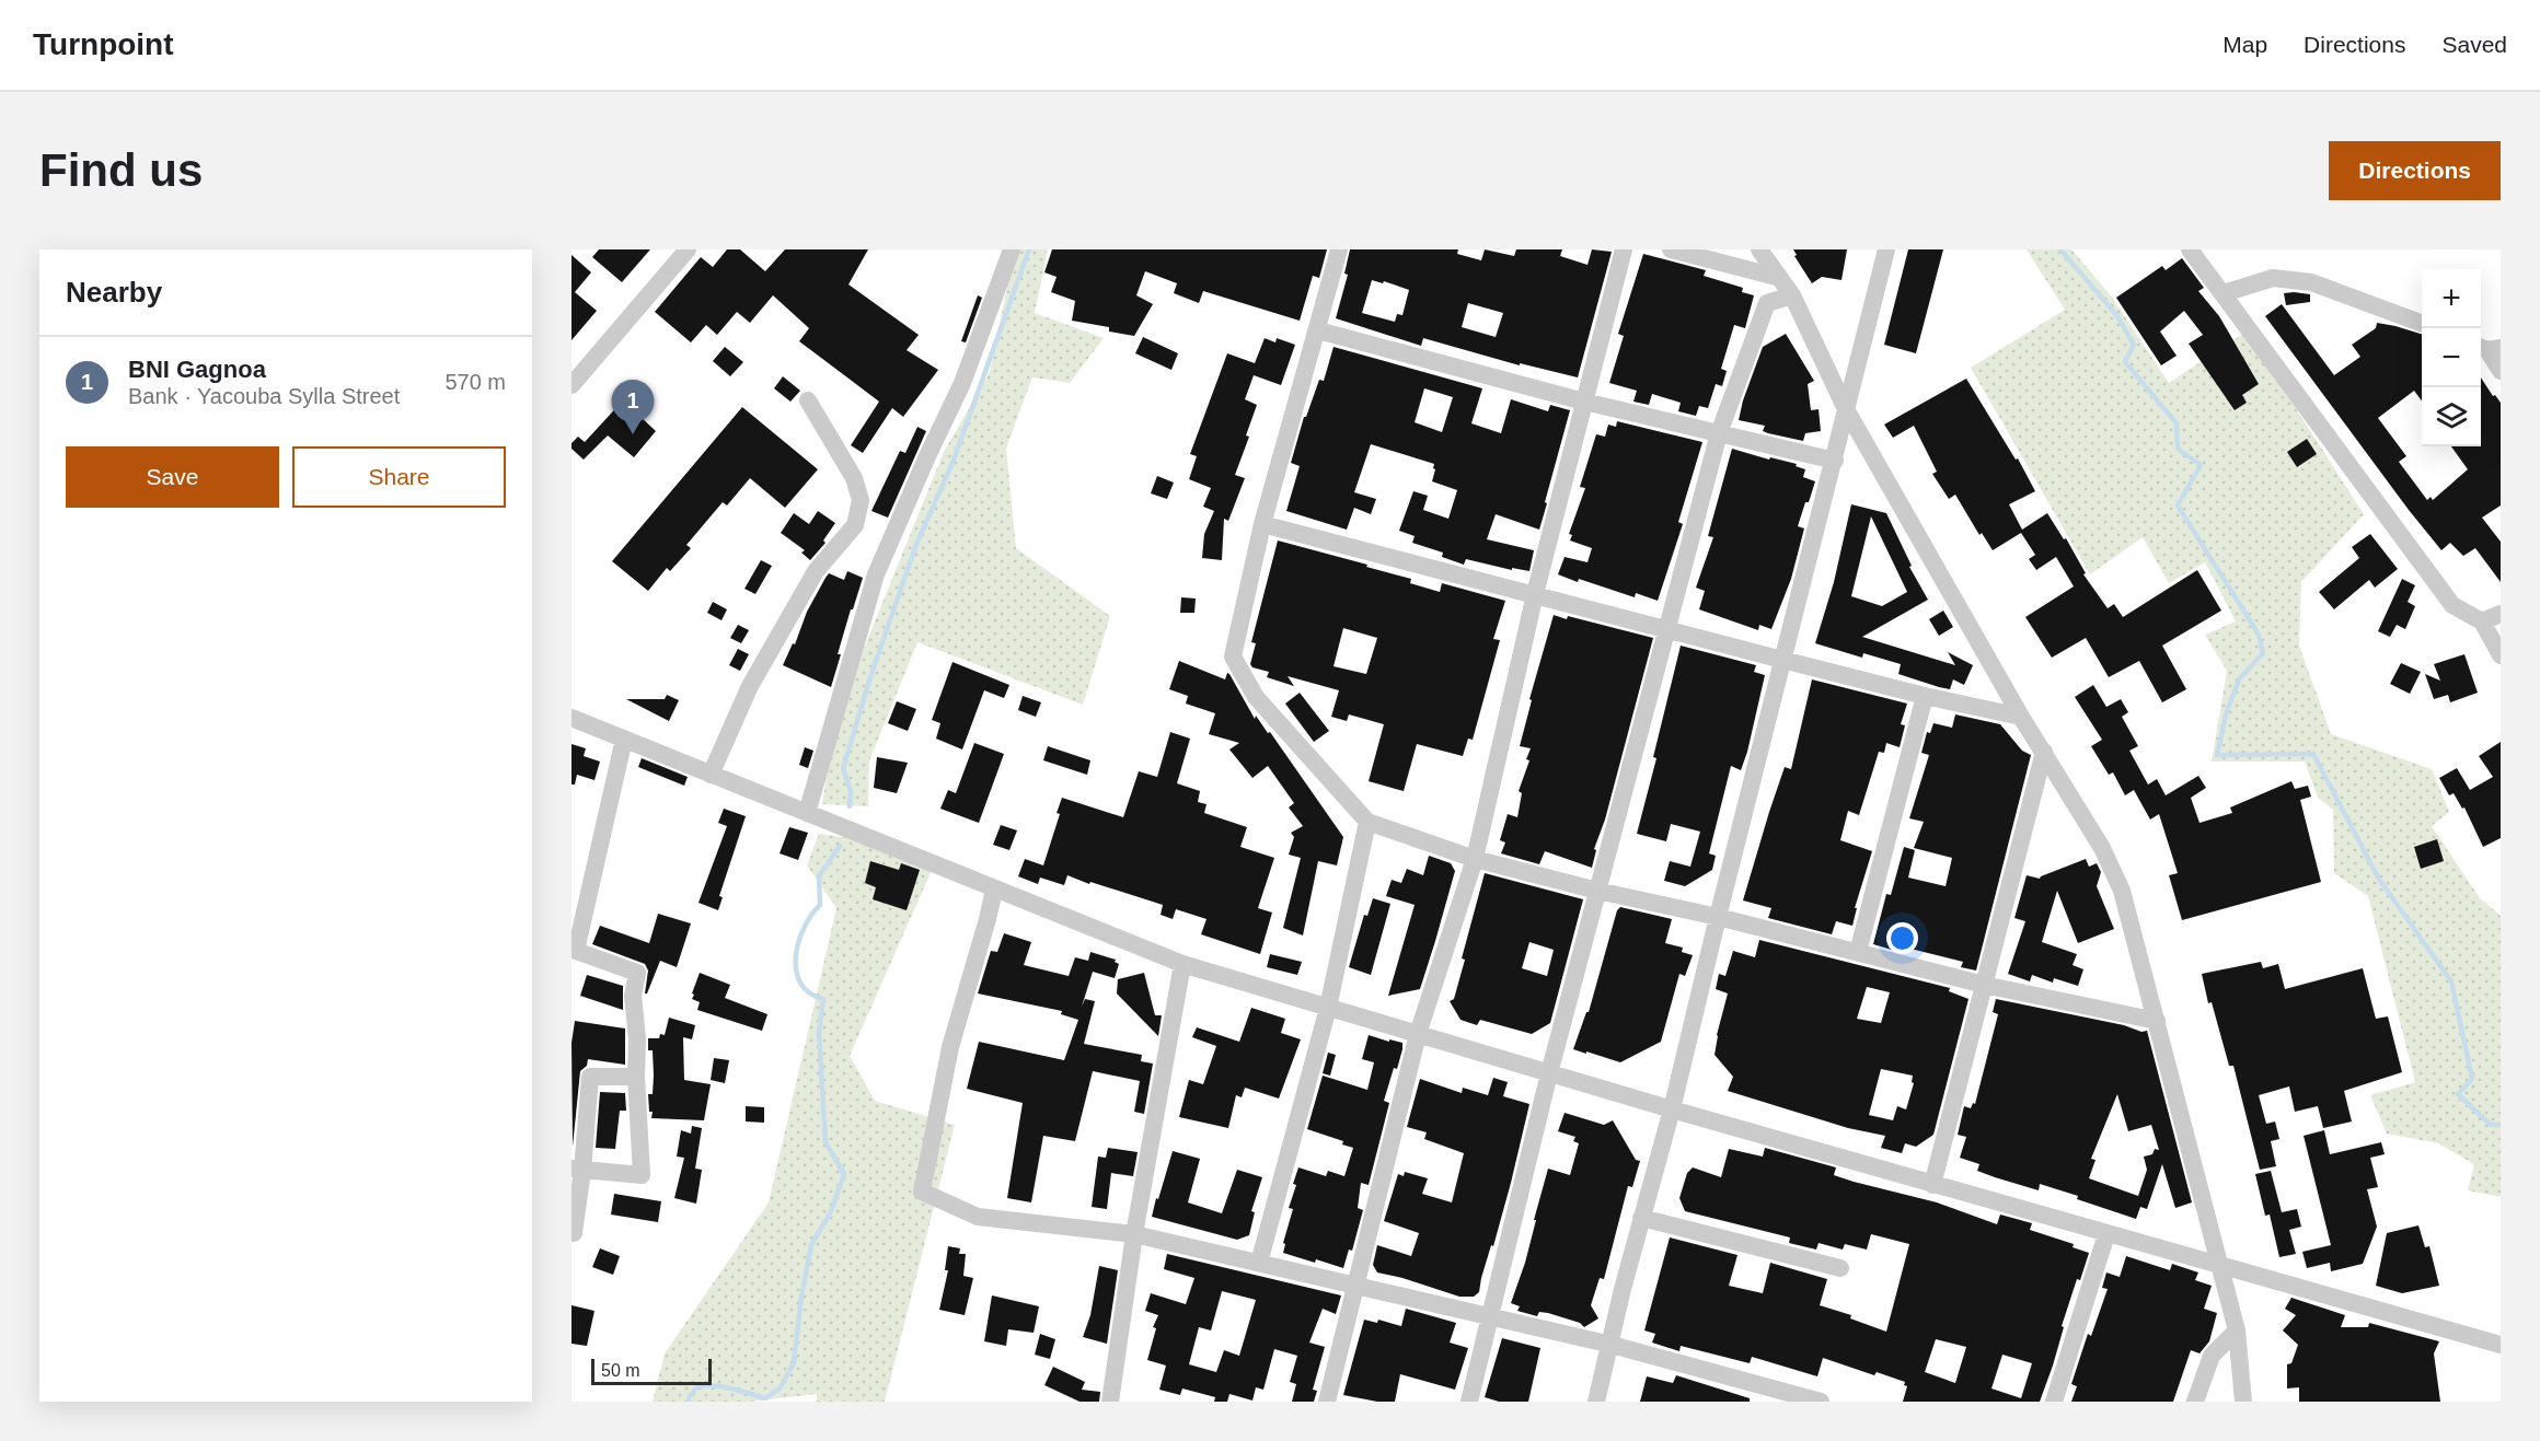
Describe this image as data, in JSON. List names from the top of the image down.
{
  "scale_bar": "50 m",
  "page": {
    "header": "Turnpoint",
    "nav": ["Map", "Directions", "Saved"],
    "buttons": [
      "Directions",
      ["Save", "Share"]
    ],
    "title": "Find us",
    "heading": "Nearby",
    "map_buttons": ["+", "−"],
    "list": [
      {
        "mark": "1",
        "name": "BNI Gagnoa",
        "note": "Bank · Yacouba Sylla Street",
        "value": "570 m"
      }
    ],
    "pins": "1",
    "scale": "50 m"
  }
}
